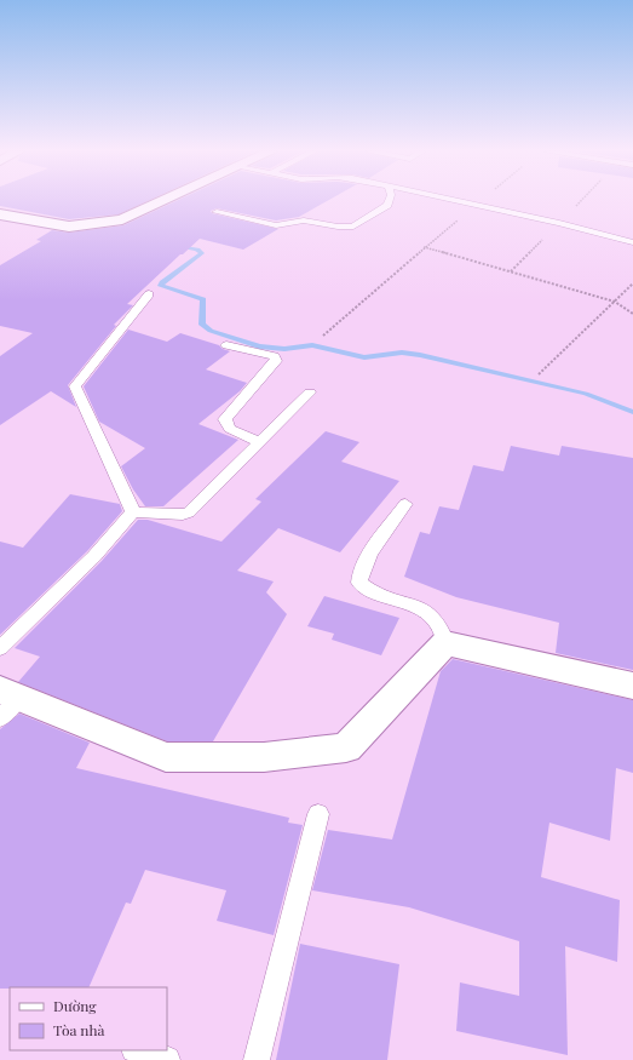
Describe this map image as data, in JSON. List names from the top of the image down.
{
  "legend": ["Đường", "Tòa nhà"]
}
